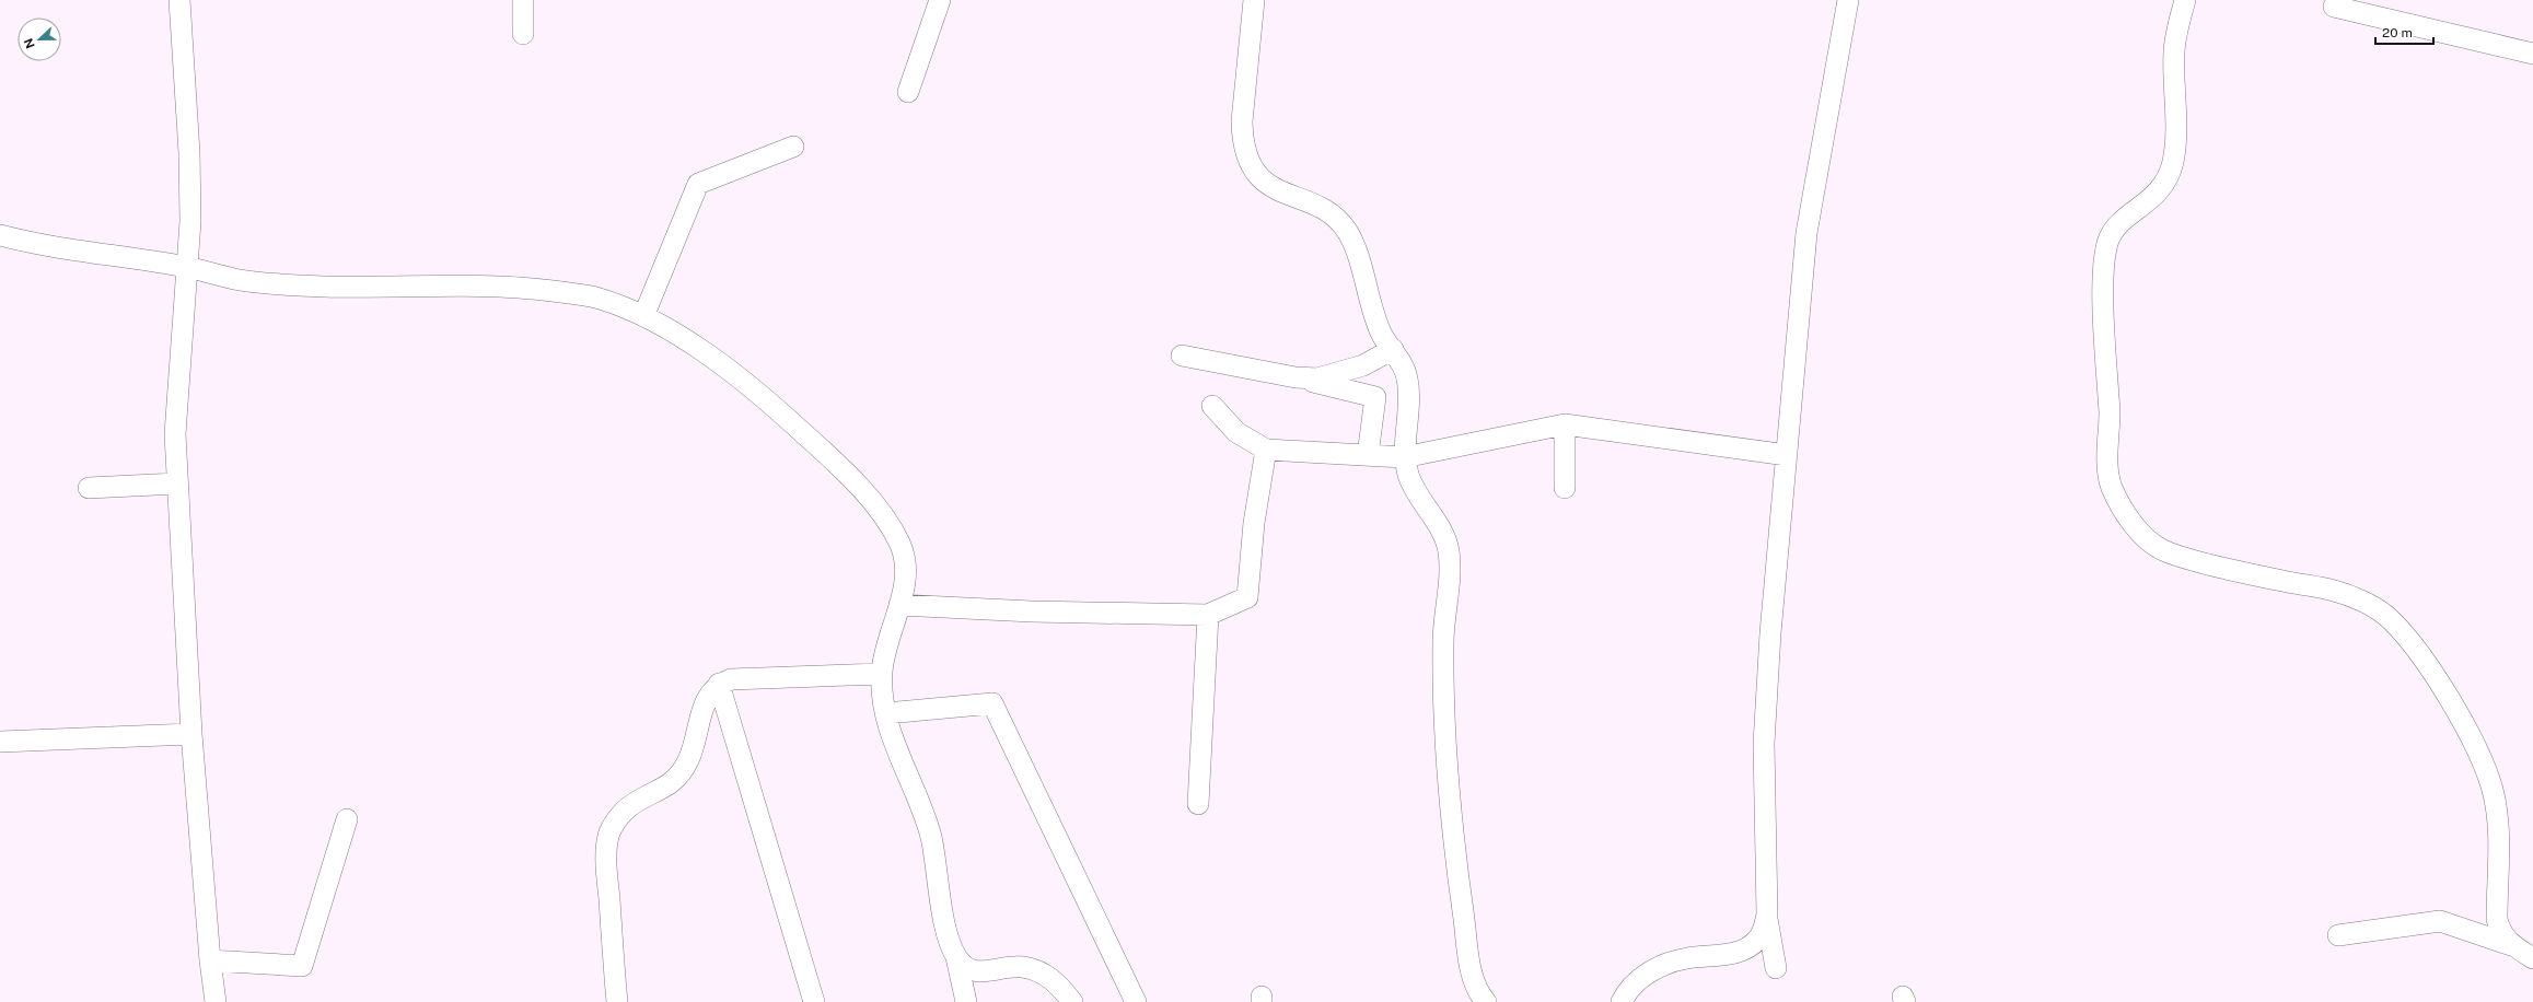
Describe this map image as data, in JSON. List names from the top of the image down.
{
  "scale_bar": "20 m",
  "north": "left"
}
